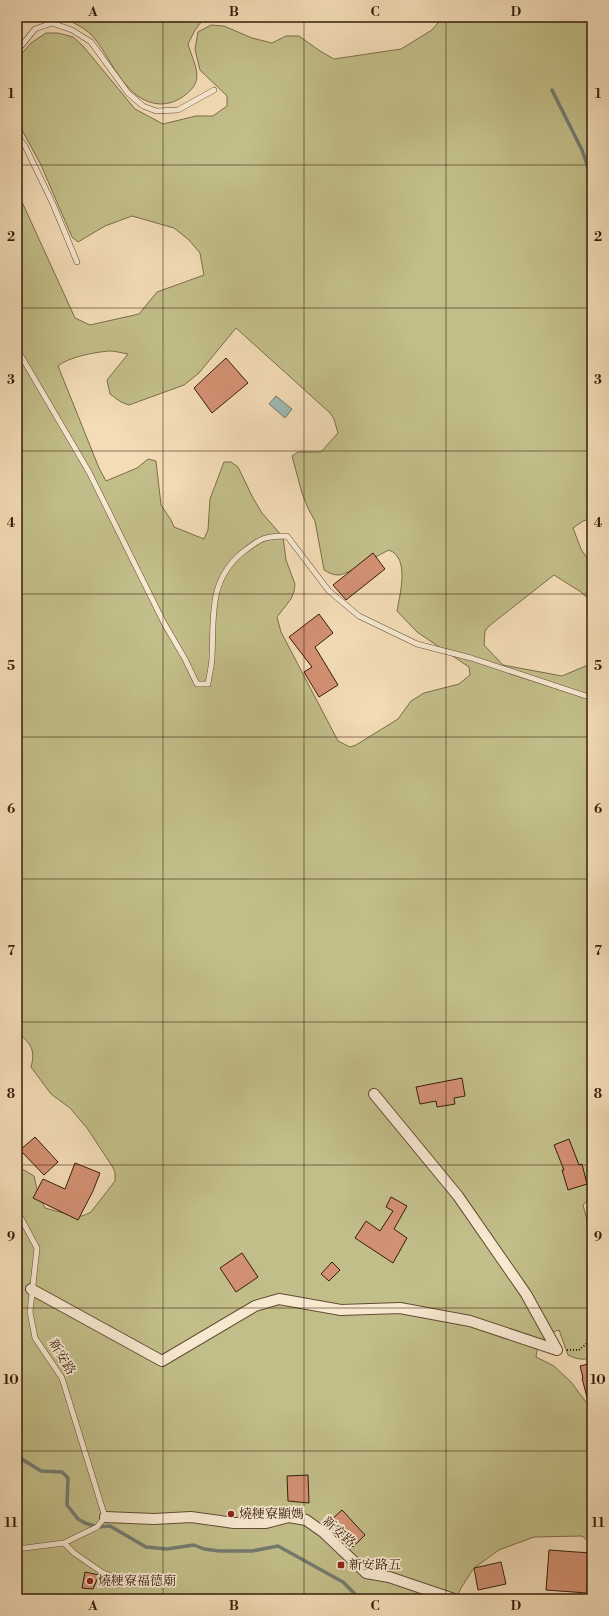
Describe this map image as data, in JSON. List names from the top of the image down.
{
  "streets": {
    "street": ["新安路"]
  },
  "places": {
    "other": ["燒粳寮顯媽", "燒粳寮福德廟"],
    "transit": ["新安路五"]
  },
  "grid": {
    "columns": [
      "A",
      "B",
      "C",
      "D"
    ],
    "rows": [
      "1",
      "2",
      "3",
      "4",
      "5",
      "6",
      "7",
      "8",
      "9",
      "10",
      "11"
    ]
  }
}
